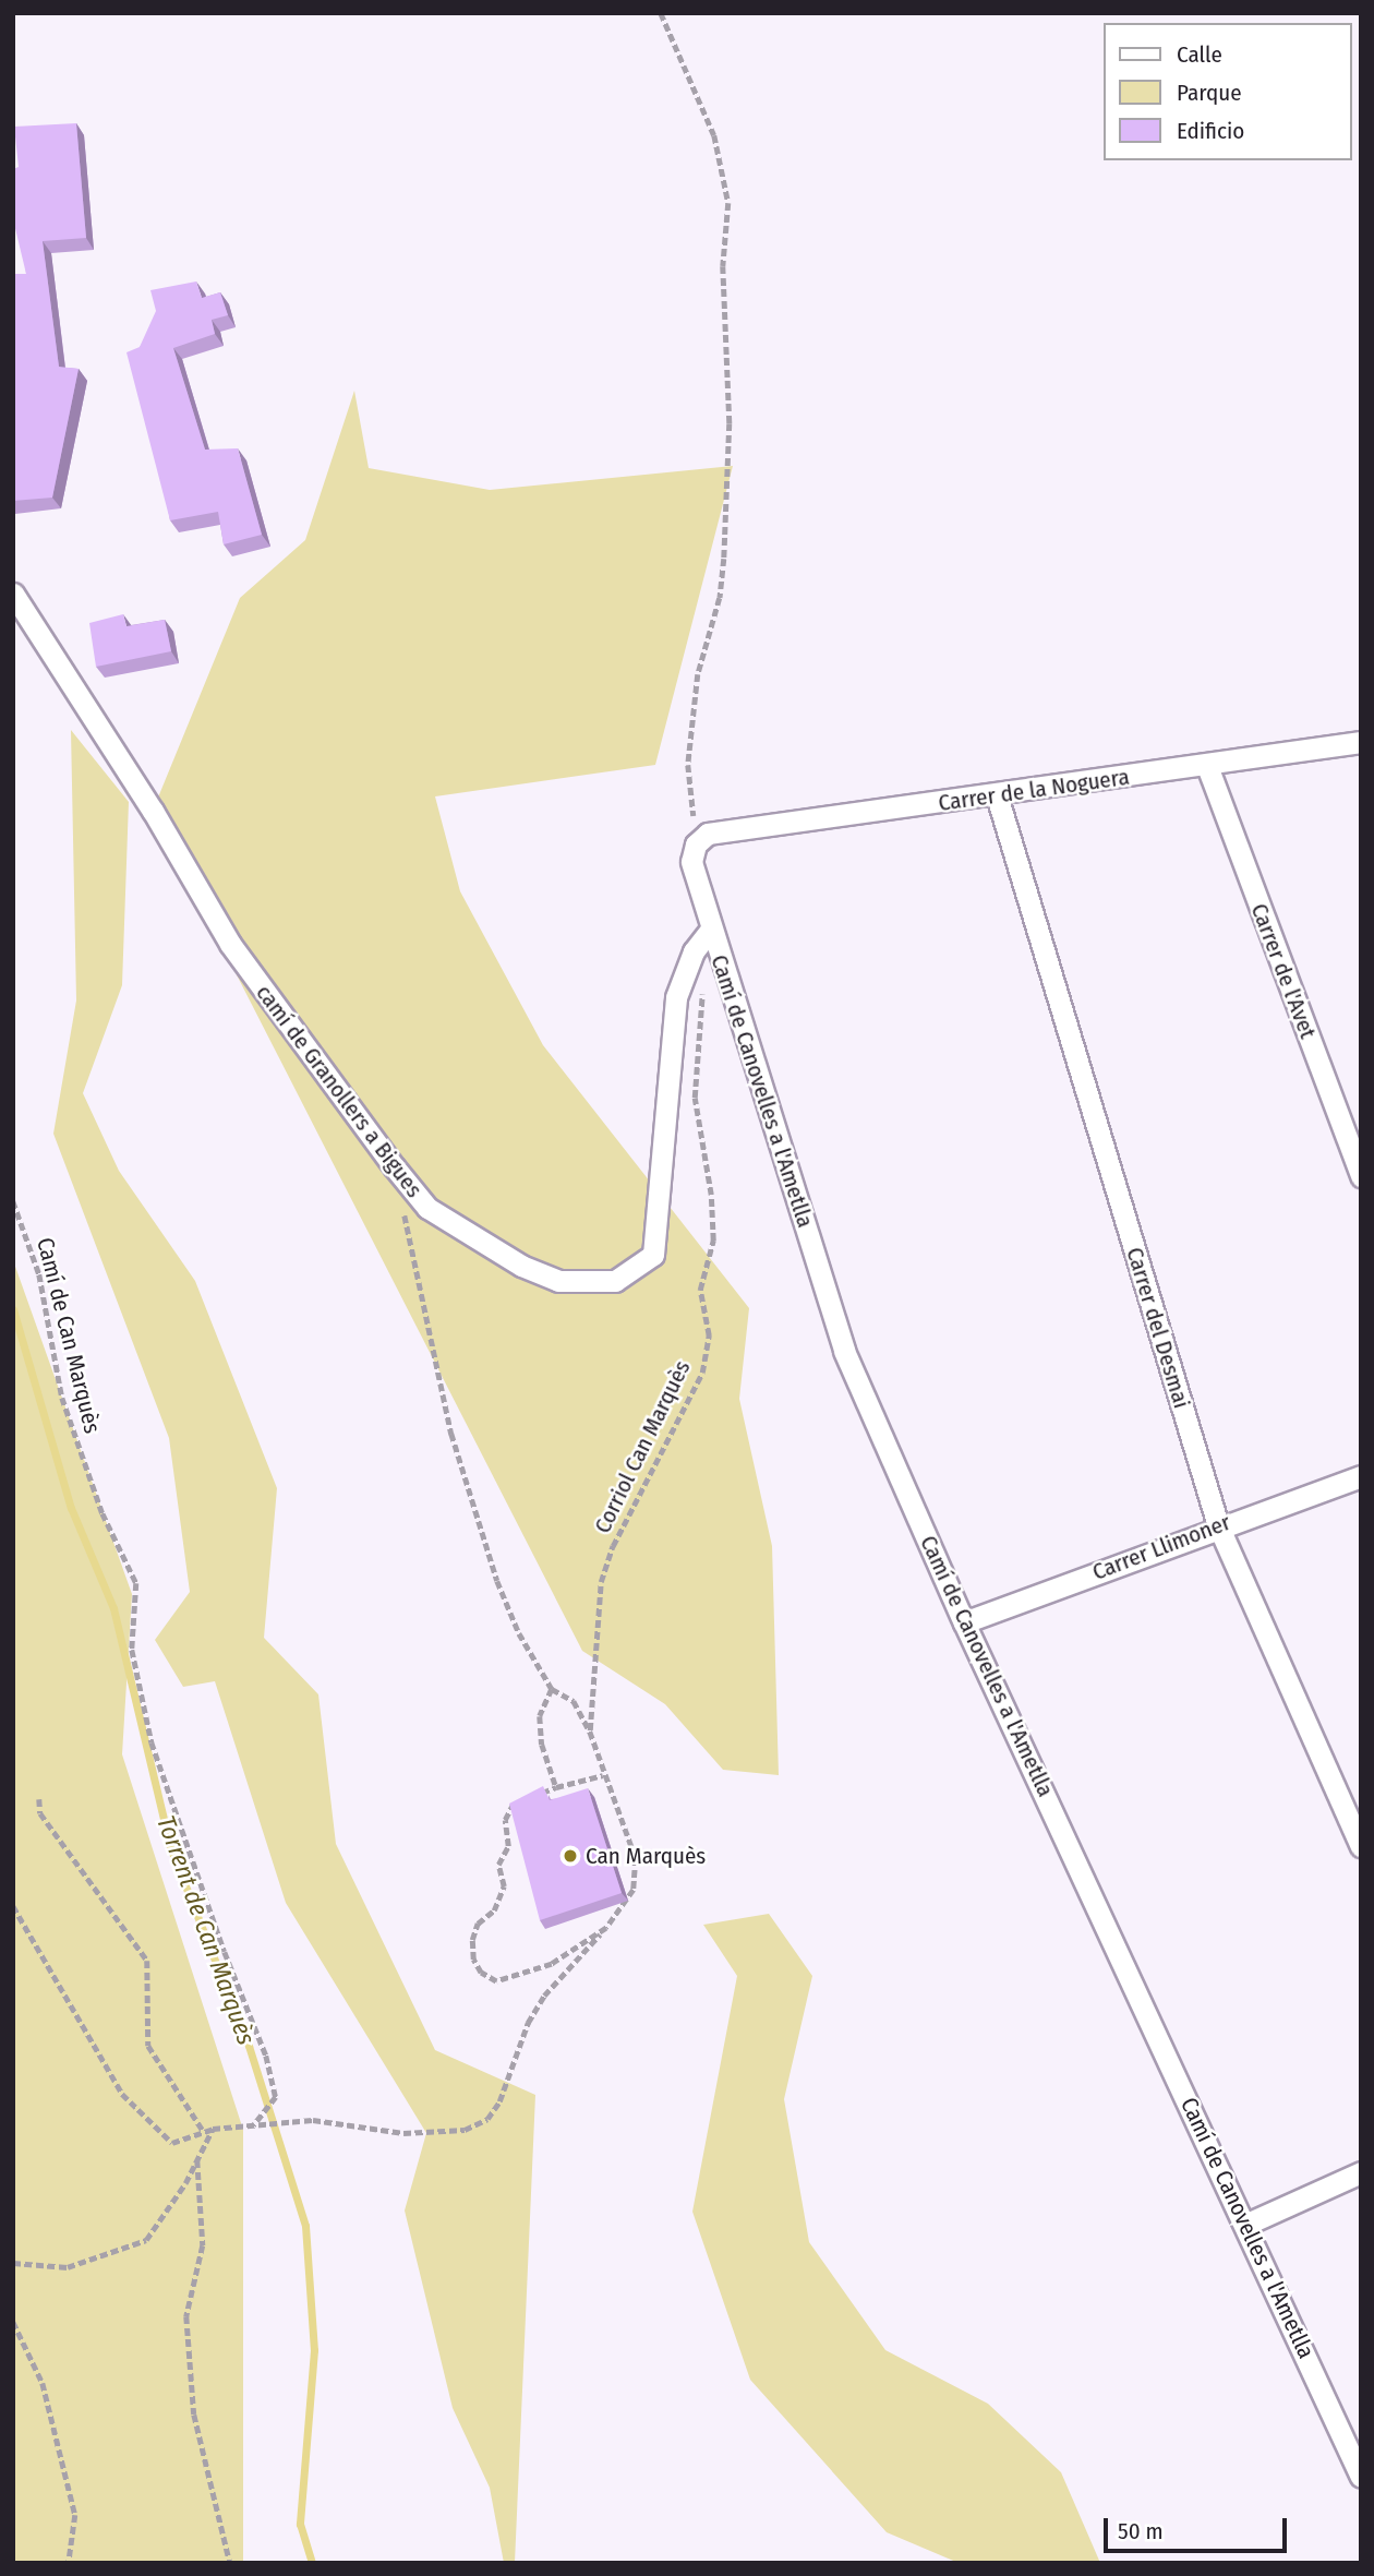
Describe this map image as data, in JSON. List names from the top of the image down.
{
  "streets": {
    "street": [
      "Carrer de la Noguera",
      "Carrer de l'Avet",
      "camí de Granollers a Bigues",
      "Camí de Canovelles a l'Ametlla",
      "Carrer del Desmai",
      "Carrer Llimoner"
    ],
    "path": ["Camí de Can Marquès", "Corriol Can Marquès"]
  },
  "crossings": [
    ["Carrer de la Noguera", "Carrer de l'Avet"],
    ["Carrer de la Noguera", "Camí de Canovelles a l'Ametlla"],
    ["Carrer de la Noguera", "Carrer del Desmai"],
    ["camí de Granollers a Bigues", "Camí de Canovelles a l'Ametlla"],
    ["camí de Granollers a Bigues", "Corriol Can Marquès"],
    ["Camí de Canovelles a l'Ametlla", "Carrer Llimoner"],
    ["Carrer del Desmai", "Carrer Llimoner"]
  ],
  "water": ["Torrent de Can Marquès"],
  "places": ["Can Marquès"],
  "legend": ["Calle", "Parque", "Edificio"],
  "scale_bar": "50 m"
}
